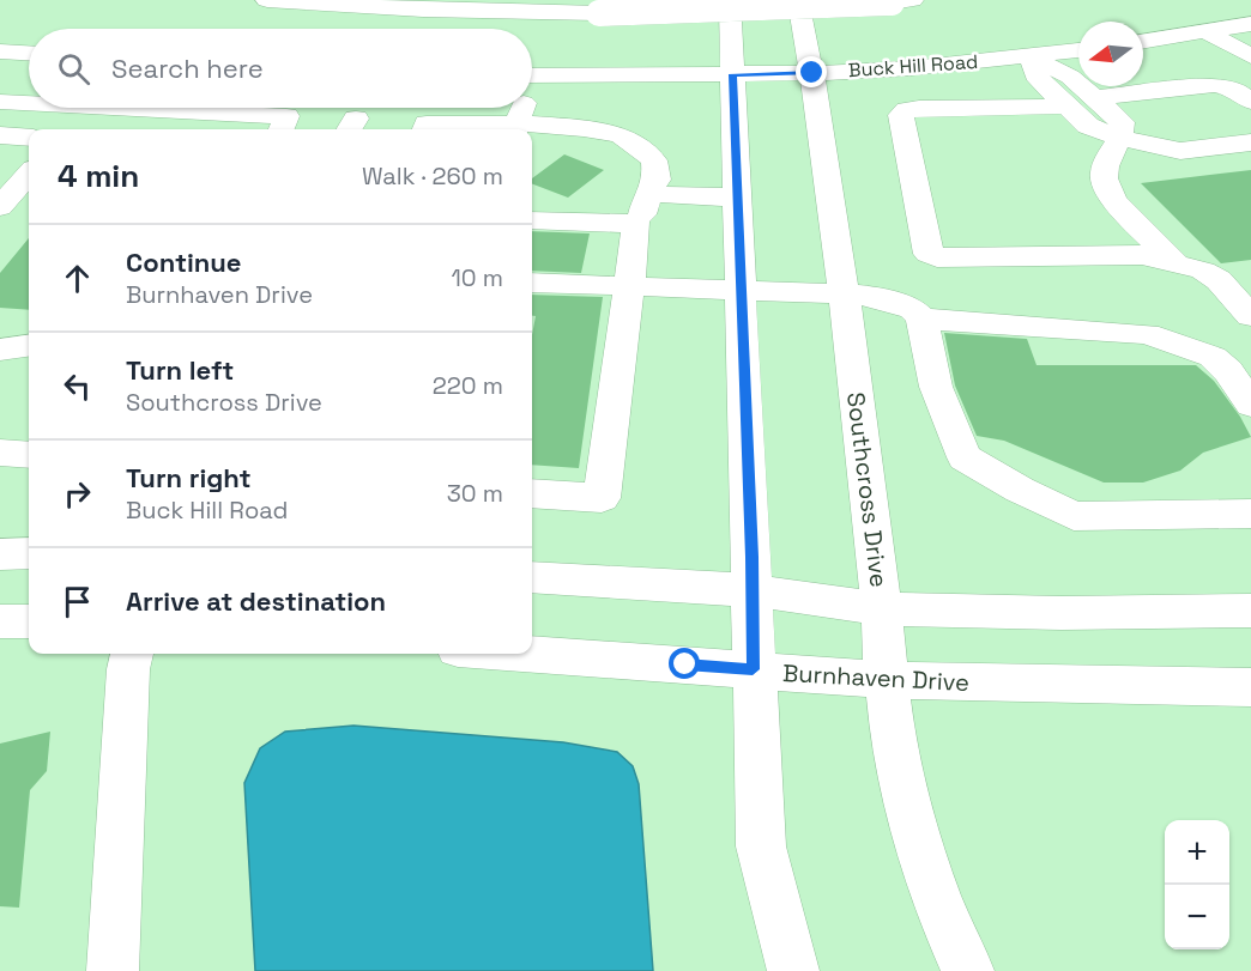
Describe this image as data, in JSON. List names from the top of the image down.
{
  "streets": {
    "street": ["Buck Hill Road", "Southcross Drive", "Burnhaven Drive"]
  },
  "crossings": [
    ["Buck Hill Road", "Southcross Drive"],
    ["Southcross Drive", "Burnhaven Drive"]
  ],
  "north": "left",
  "page": {
    "search": "Search here",
    "heading": ["4 min", "Walk · 260 m"],
    "list": [
      ["Continue", "Burnhaven Drive", "10 m"],
      ["Turn left", "Southcross Drive", "220 m"],
      ["Turn right", "Buck Hill Road", "30 m"],
      "Arrive at destination"
    ],
    "map_buttons": ["+", "−"]
  }
}
